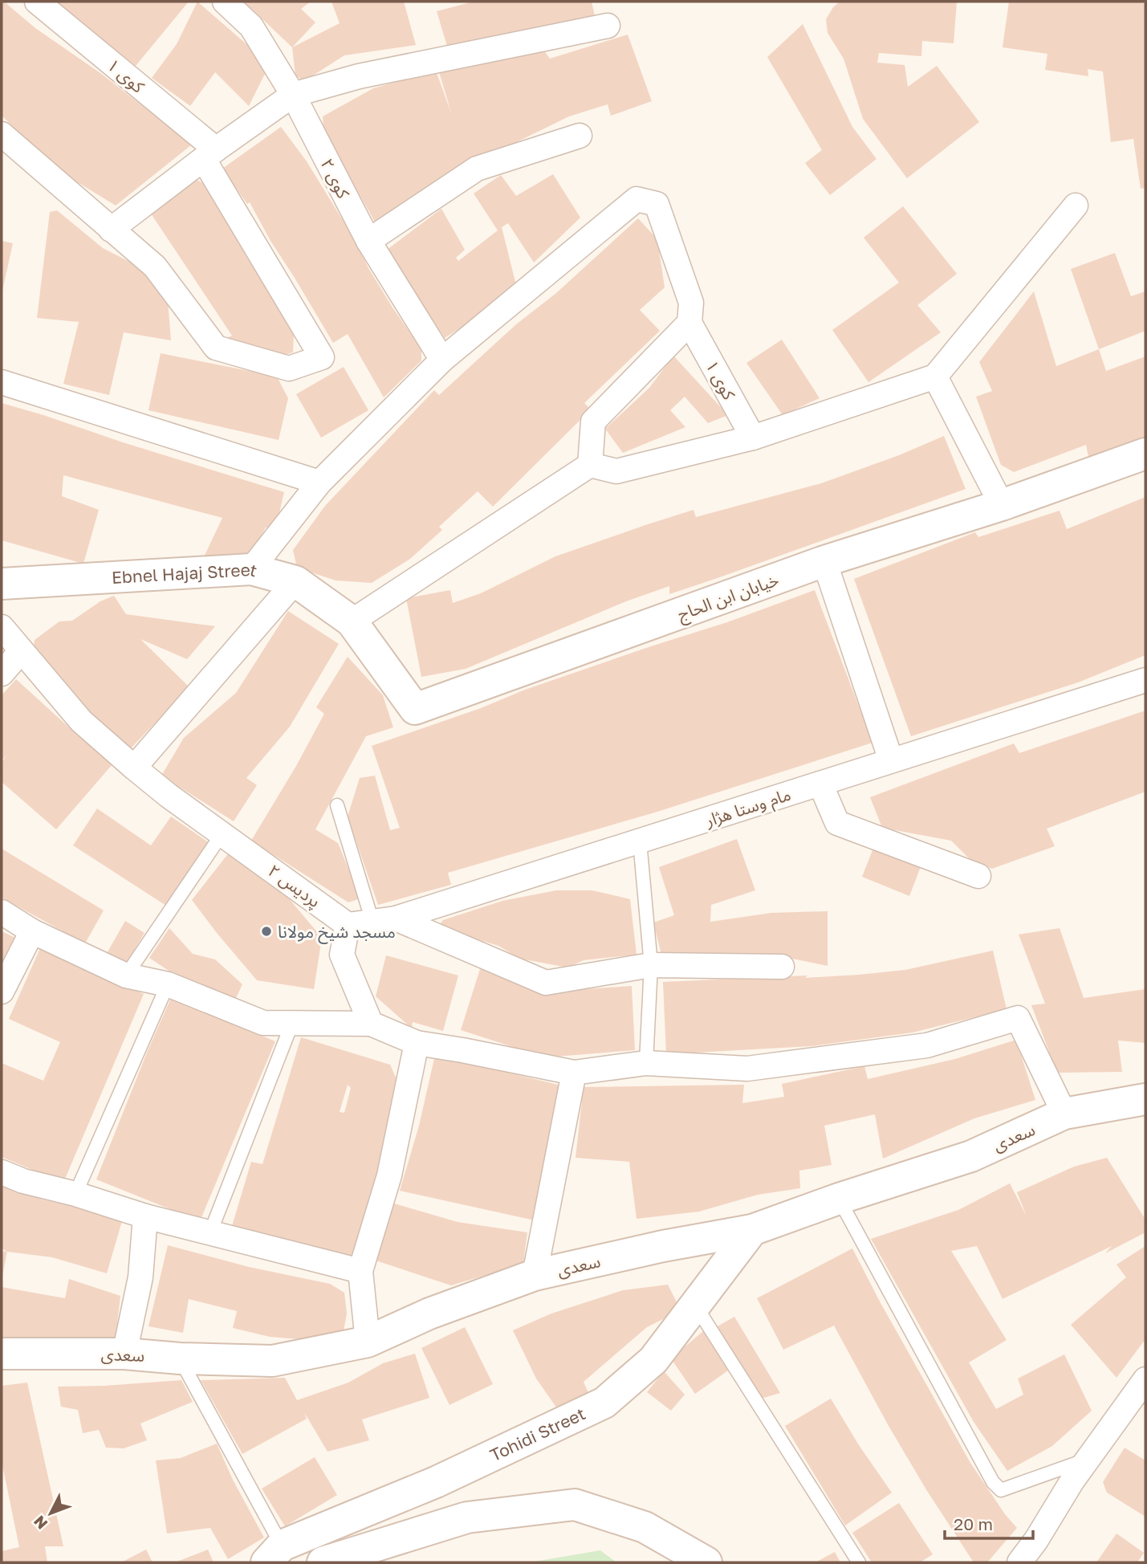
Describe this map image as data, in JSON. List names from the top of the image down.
{
  "streets": {
    "street": [
      "کوی ۱",
      "کوی ۲",
      "Ebnel Hajaj Street",
      "خیابان ابن الحاج",
      "مام وستا هژار",
      "پردیس ۲",
      "سعدی",
      "Tohidi Street"
    ]
  },
  "crossings": [
    ["Ebnel Hajaj Street", "خیابان ابن الحاج"],
    ["مام وستا هژار", "پردیس ۲"],
    ["سعدی", "Tohidi Street"]
  ],
  "places": ["مسجد شیخ مولانا"],
  "scale_bar": "20 m",
  "north": "bottom left"
}
